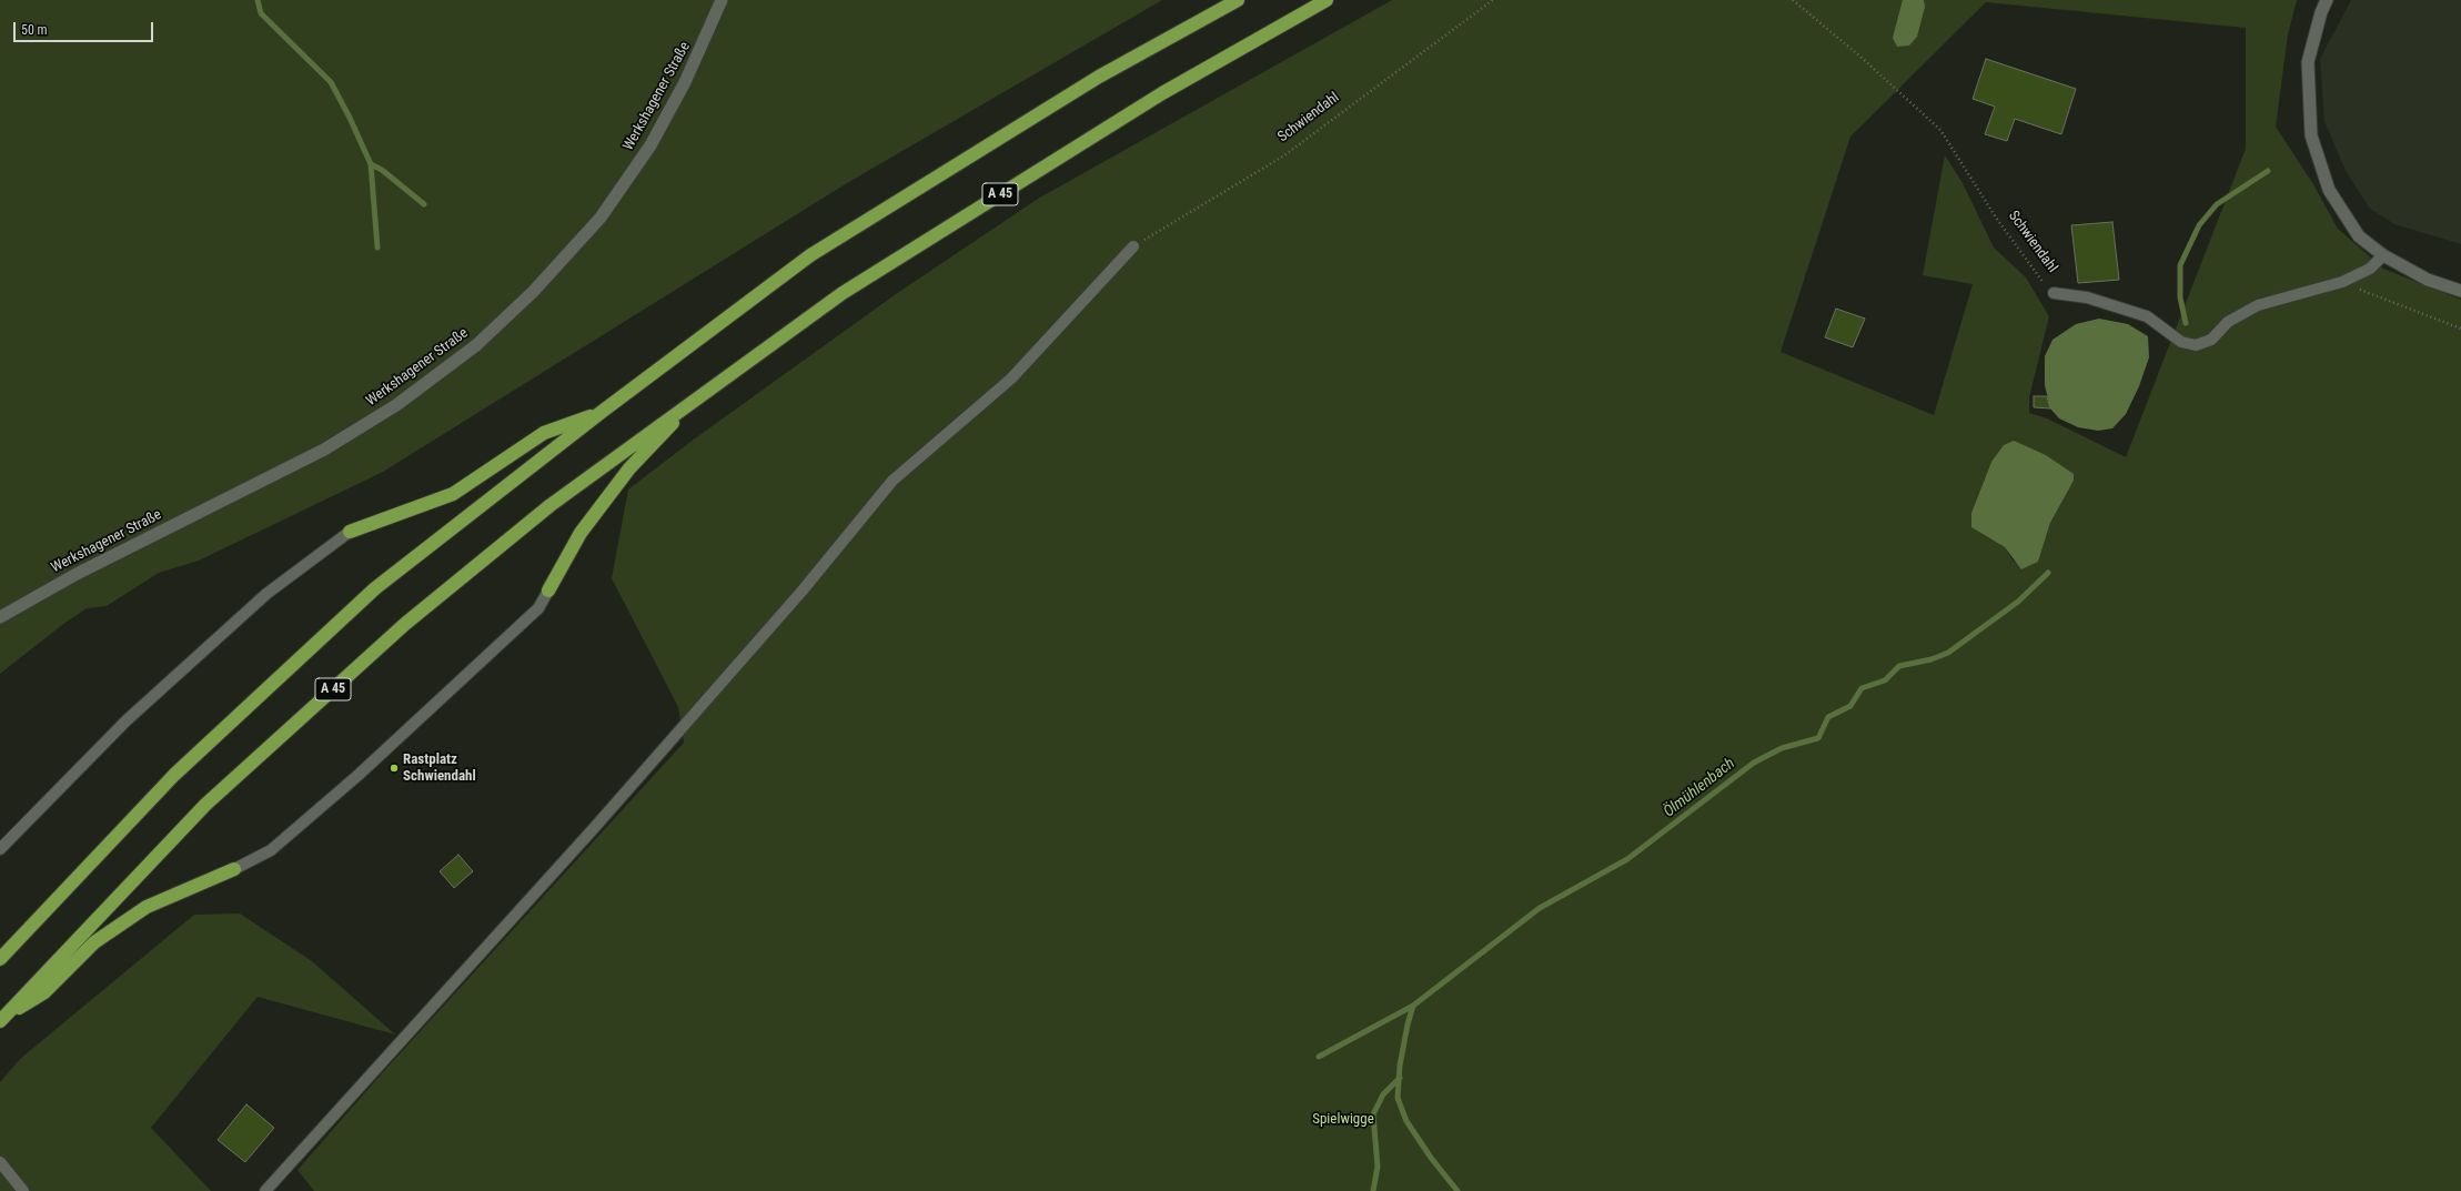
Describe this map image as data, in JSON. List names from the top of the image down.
{
  "streets": {
    "highway": ["A 45"],
    "main road": ["Werkshagener Straße"],
    "lane": ["Schwiendahl"]
  },
  "water": ["Ölmühlenbach"],
  "parks": ["Spielwigge"],
  "places": ["Rastplatz Schwiendahl"],
  "scale_bar": "50 m"
}
